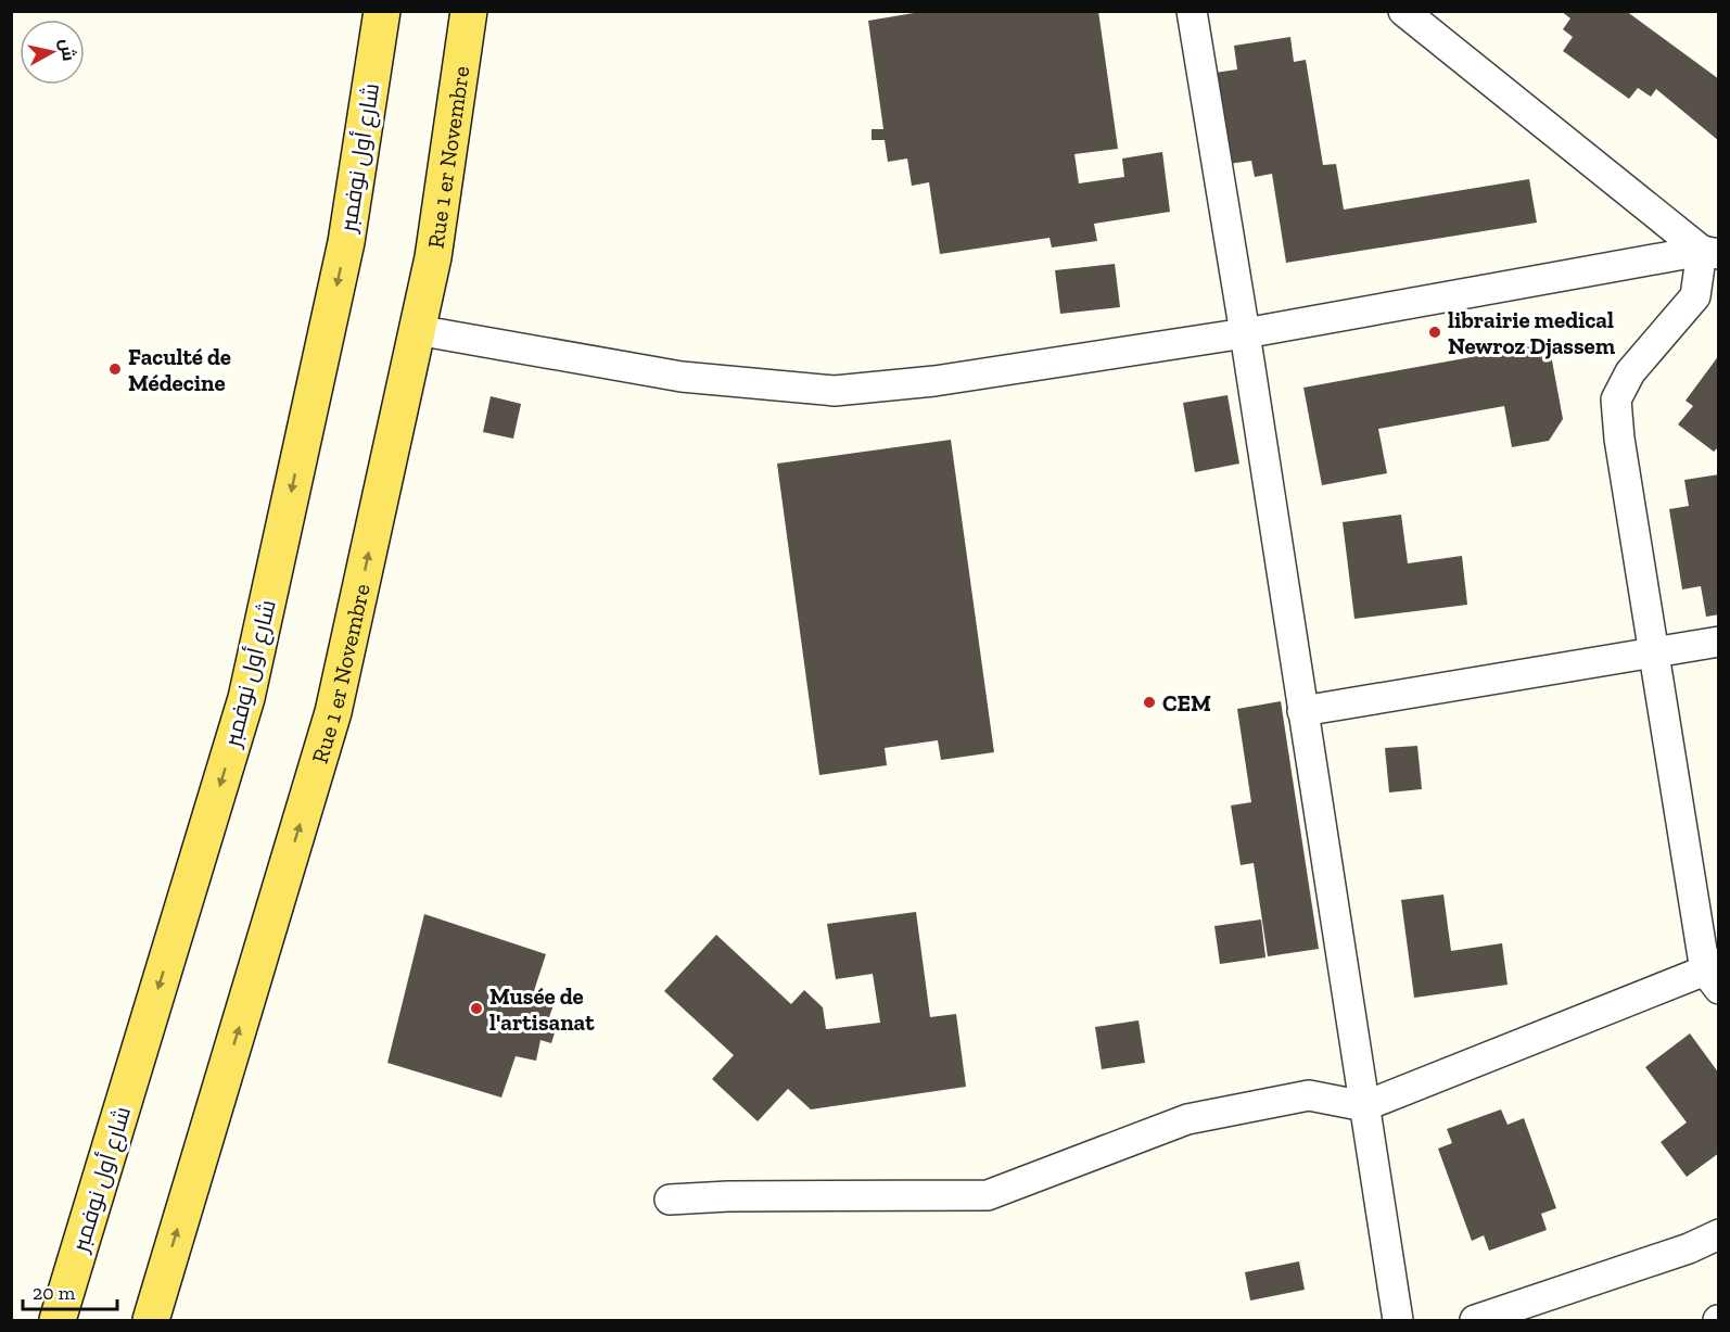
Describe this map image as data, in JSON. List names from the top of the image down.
{
  "streets": {
    "main road": ["شارع أول نوفمبر", "Rue 1 er Novembre"]
  },
  "one_way": ["شارع أول نوفمبر", "Rue 1 er Novembre"],
  "places": [
    "librairie medical Newroz Djassem",
    "Faculté de Médecine",
    "CEM",
    "Musée de l'artisanat"
  ],
  "scale_bar": "20 m",
  "north": "right"
}
